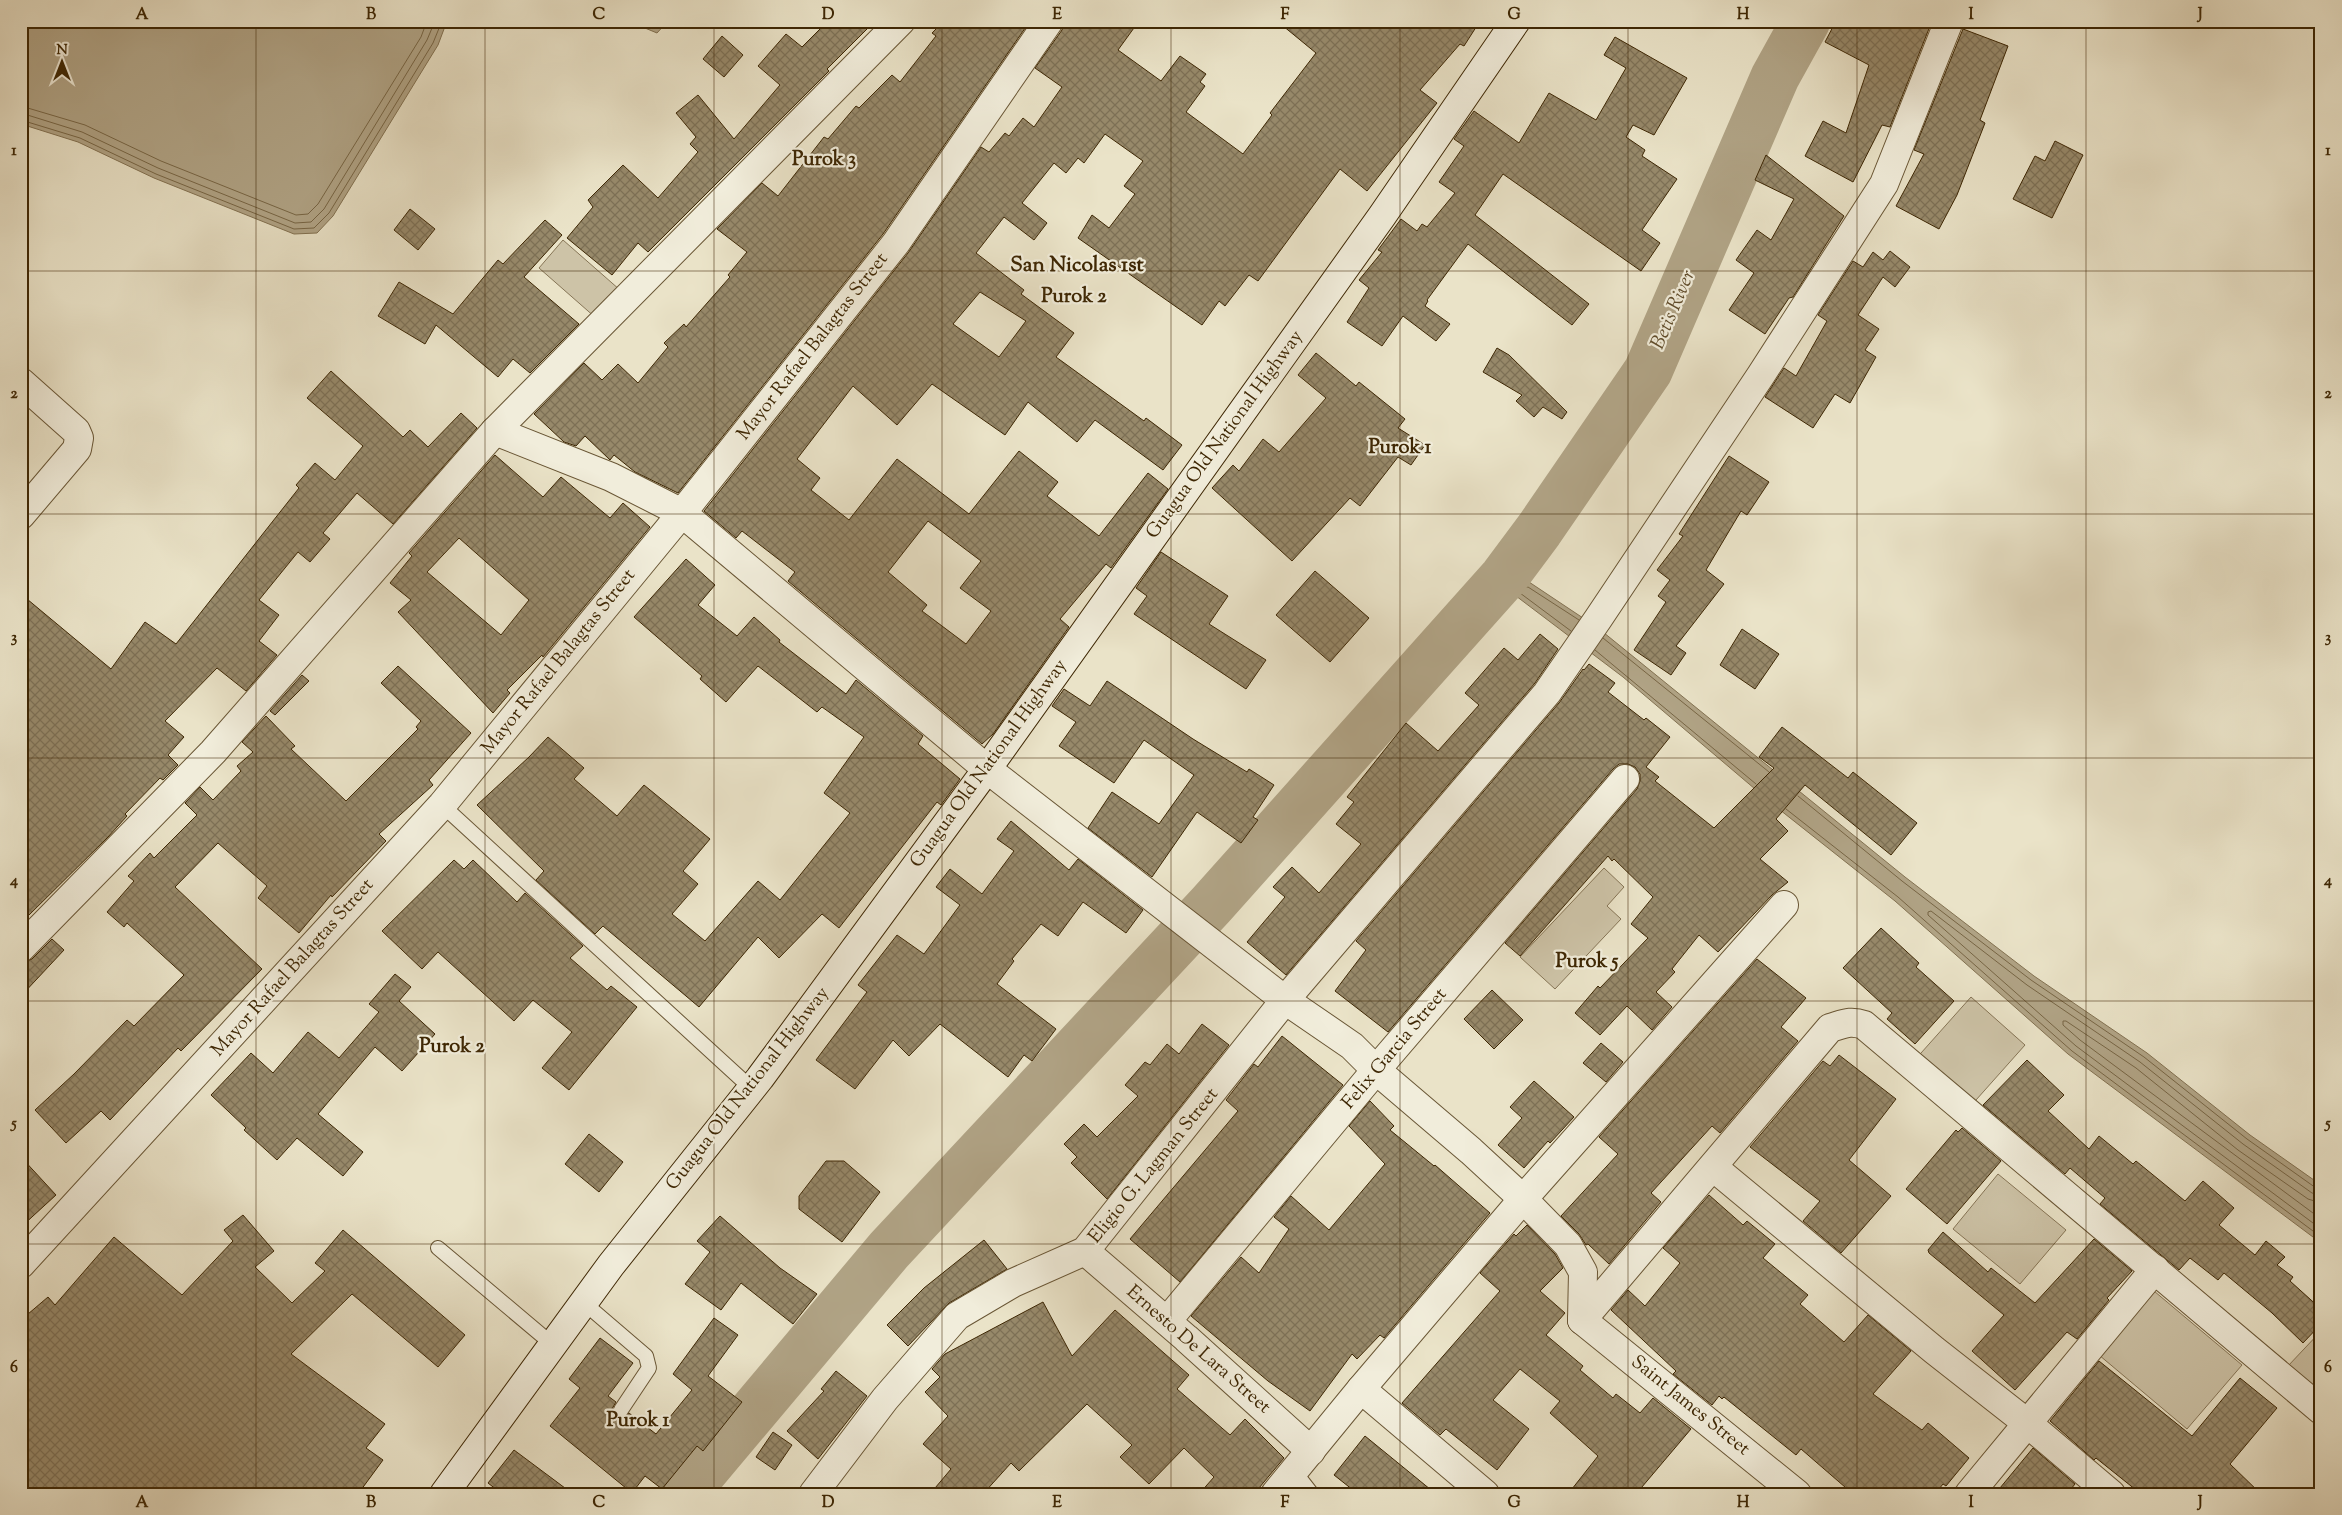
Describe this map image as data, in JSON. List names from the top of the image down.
{
  "streets": {
    "street": [
      "Mayor Rafael Balagtas Street",
      "Guagua Old National Highway",
      "Felix Garcia Street",
      "Eligio G. Lagman Street",
      "Ernesto De Lara Street",
      "Saint James Street"
    ]
  },
  "crossings": [
    ["Felix Garcia Street", "Ernesto De Lara Street"],
    ["Eligio G. Lagman Street", "Ernesto De Lara Street"]
  ],
  "districts": [
    "Purok 3",
    "San Nicolas 1st",
    "Purok 2",
    "Purok 1",
    "Purok 5",
    "Purok 2",
    "Purok 1"
  ],
  "water": ["Betis River"],
  "north": "top",
  "grid": {
    "columns": [
      "A",
      "B",
      "C",
      "D",
      "E",
      "F",
      "G",
      "H",
      "I",
      "J"
    ],
    "rows": [
      "1",
      "2",
      "3",
      "4",
      "5",
      "6"
    ]
  }
}
